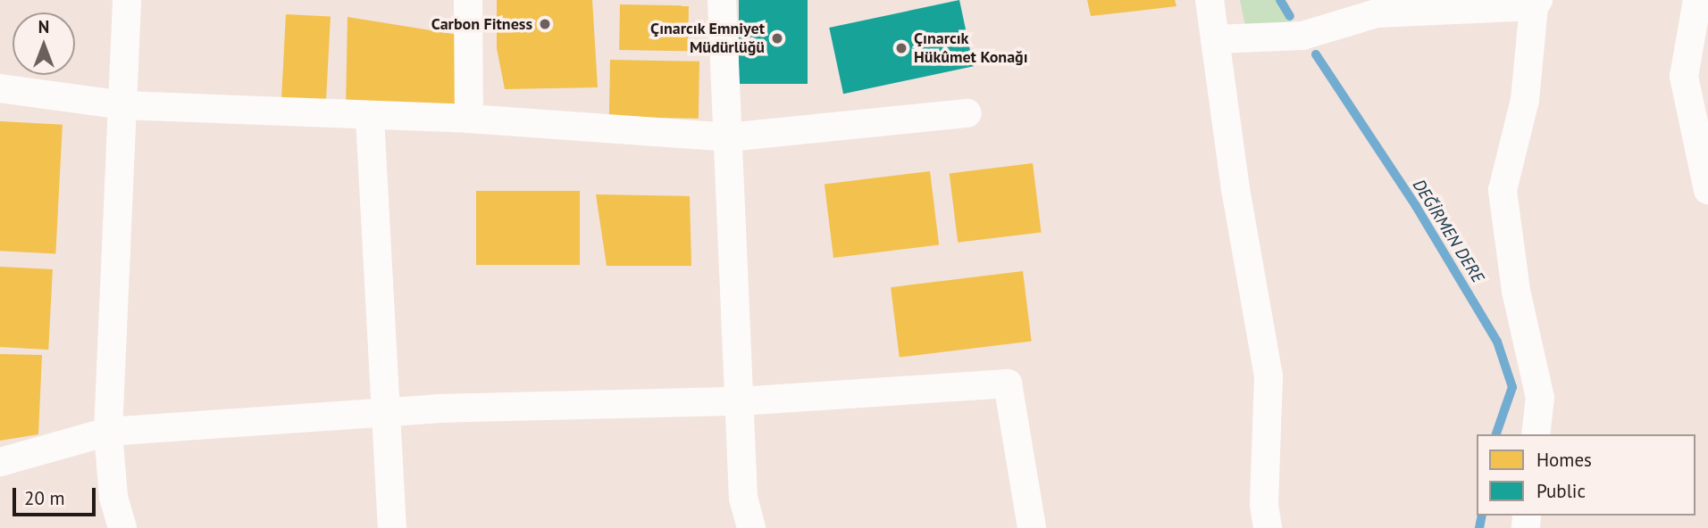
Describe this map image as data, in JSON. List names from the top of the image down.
{
  "water": ["DEĞİRMEN DERE"],
  "places": ["Carbon Fitness", "Çınarcık Emniyet Müdürlüğü", "Çınarcık Hükûmet Konağı"],
  "legend": ["Homes", "Public"],
  "scale_bar": "20 m",
  "north": "top"
}
